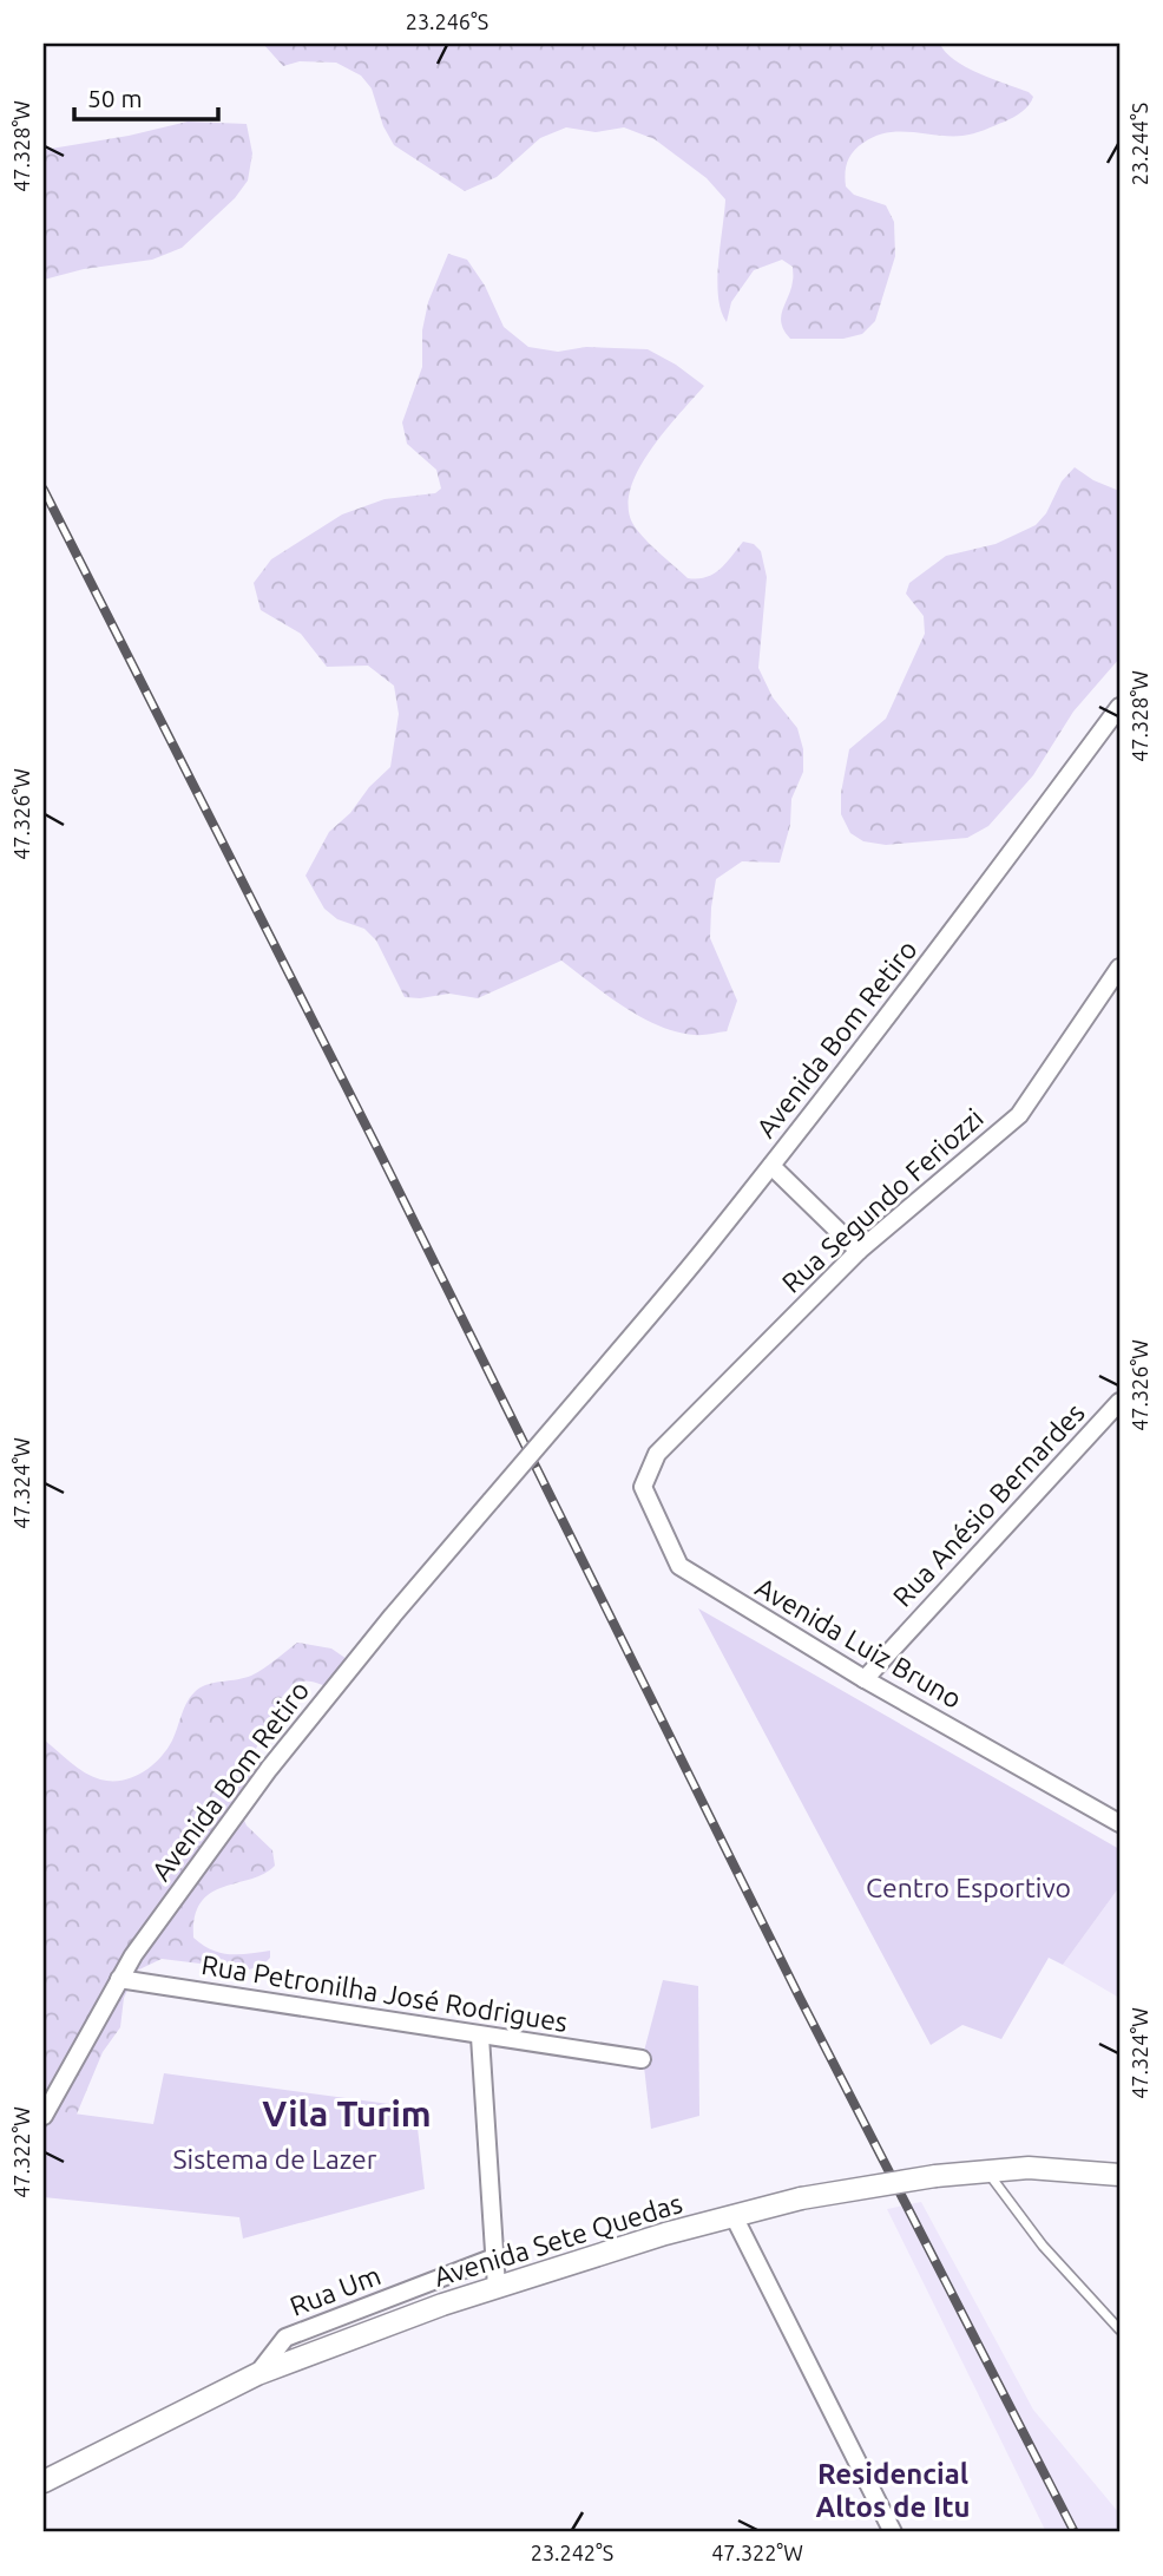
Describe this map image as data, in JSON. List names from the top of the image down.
{
  "streets": {
    "street": [
      "Avenida Bom Retiro",
      "Rua Segundo Feriozzi",
      "Rua Anésio Bernardes",
      "Avenida Luiz Bruno",
      "Rua Petronilha José Rodrigues",
      "Avenida Sete Quedas",
      "Rua Um"
    ]
  },
  "crossings": [
    ["Avenida Bom Retiro", "Rua Petronilha José Rodrigues"],
    ["Rua Segundo Feriozzi", "Avenida Luiz Bruno"],
    ["Rua Anésio Bernardes", "Avenida Luiz Bruno"],
    ["Avenida Sete Quedas", "Rua Um"]
  ],
  "districts": ["Vila Turim", "Residencial Altos de Itu"],
  "parks": ["Centro Esportivo", "Sistema de Lazer"],
  "scale_bar": "50 m",
  "coordinates": [
    "23.246°S",
    "23.244°S",
    "47.328°W",
    "47.326°W",
    "47.324°W",
    "47.322°W",
    "23.242°S"
  ]
}
